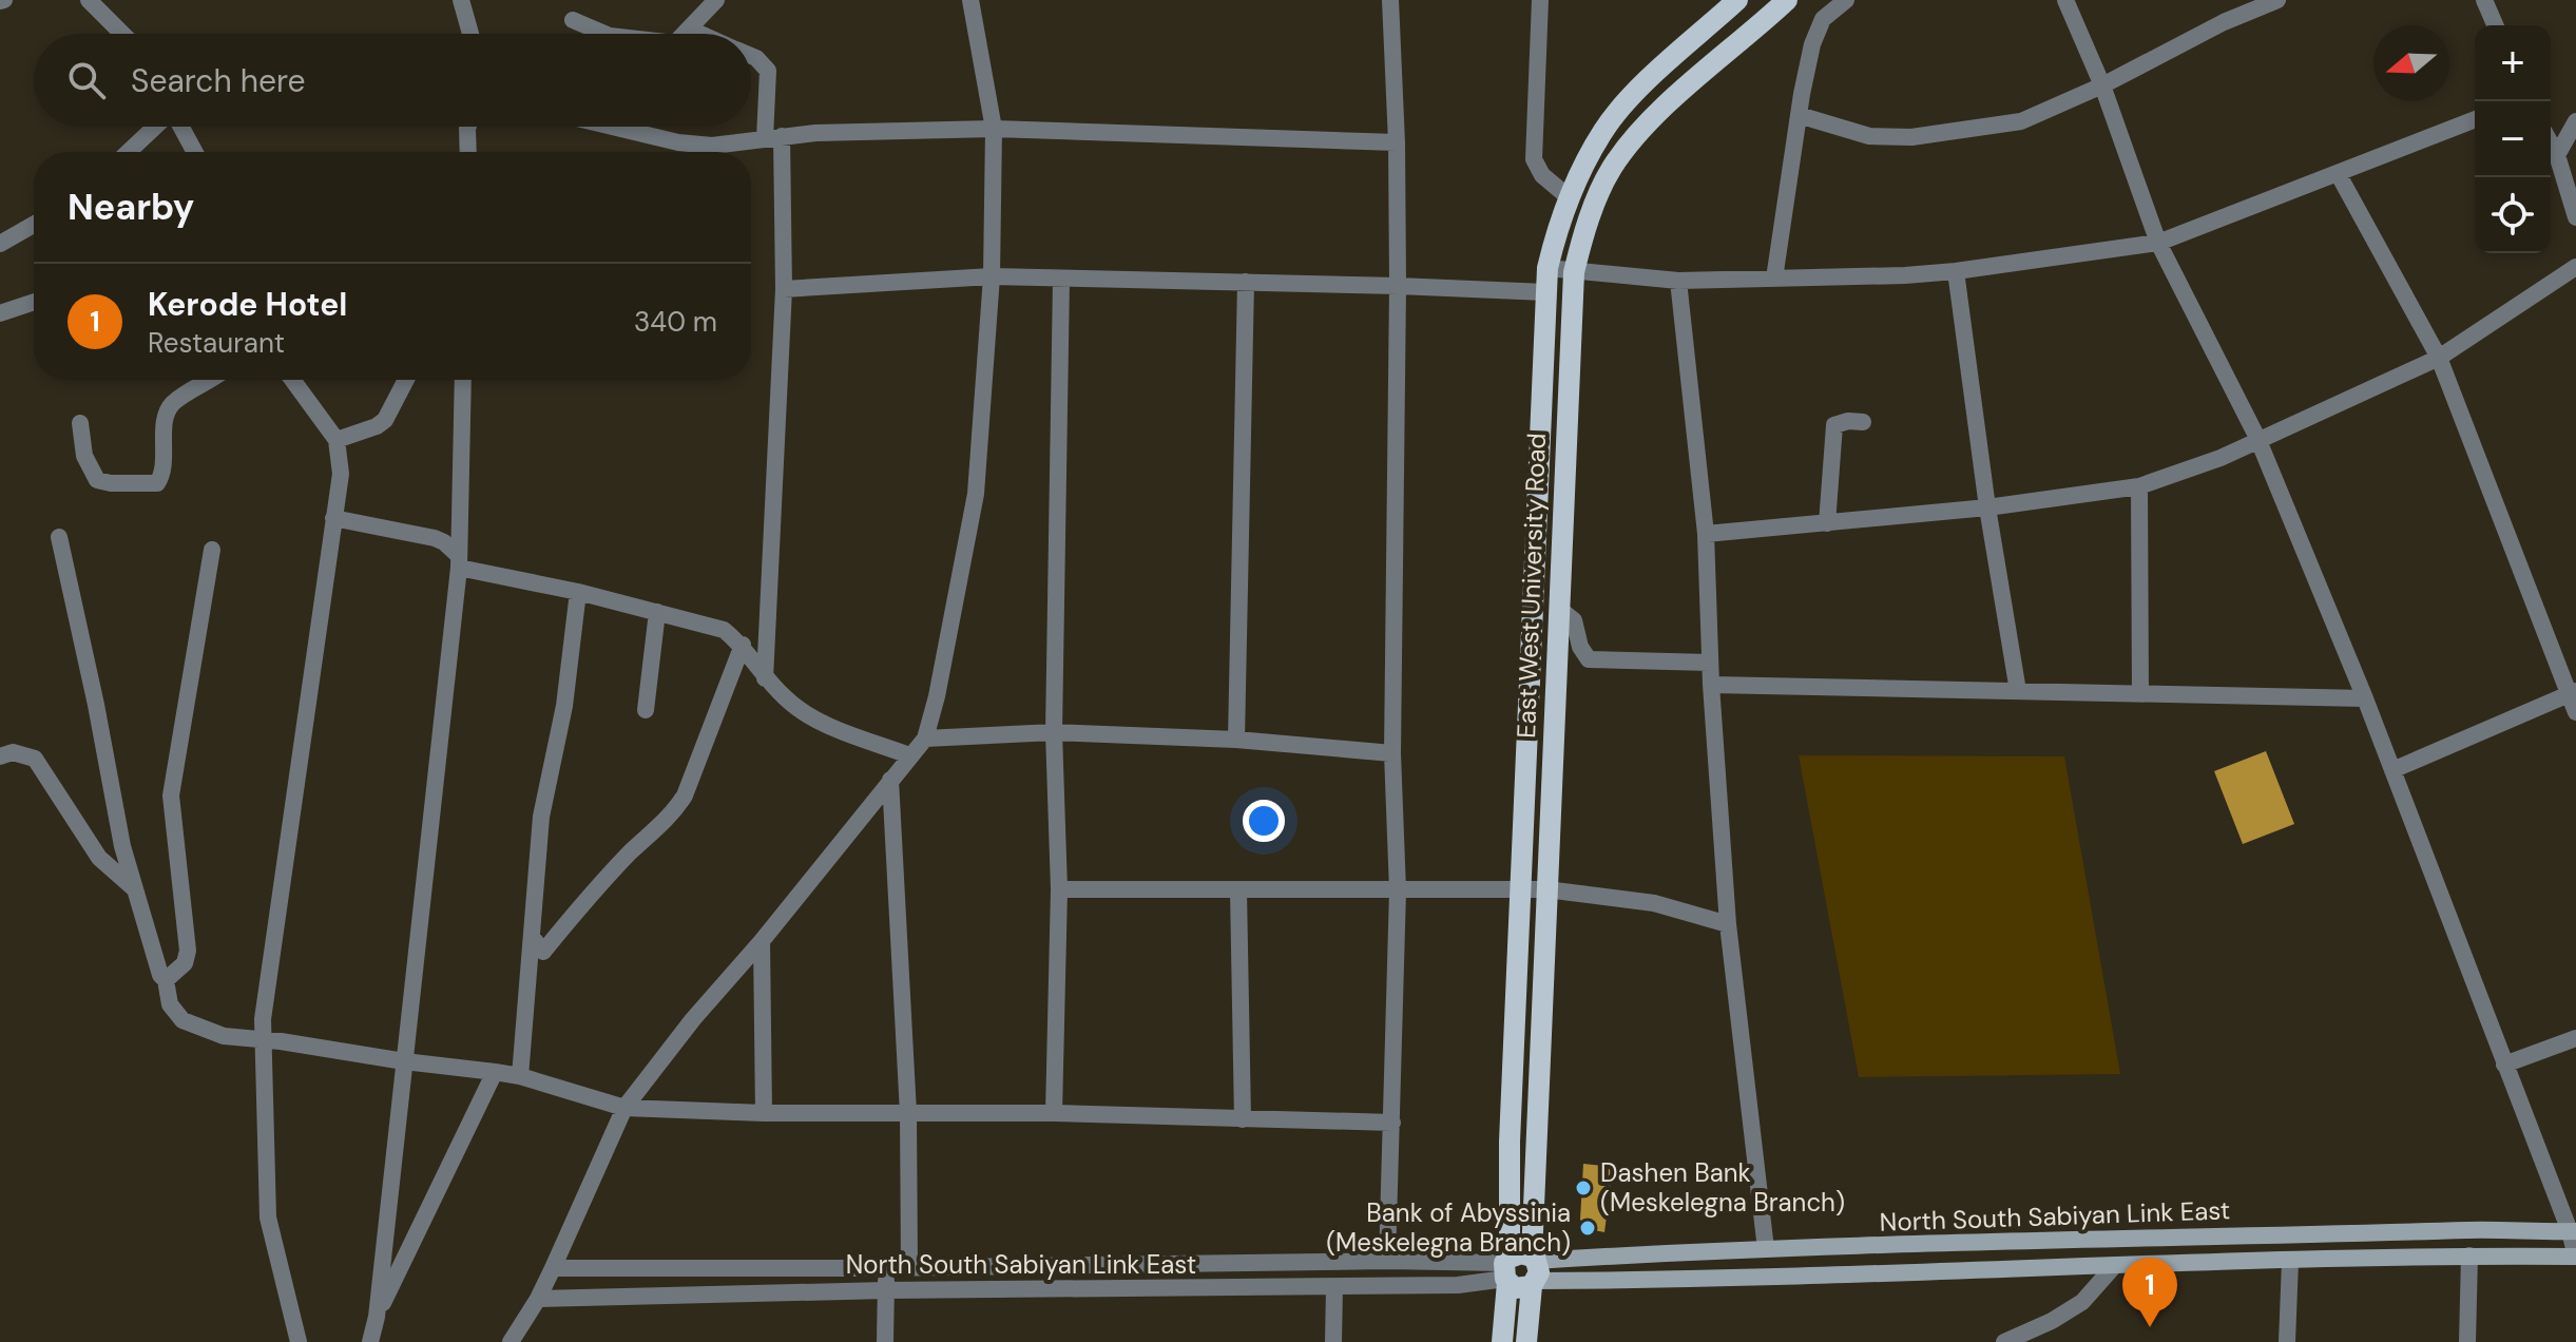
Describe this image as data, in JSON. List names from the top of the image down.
{
  "streets": {
    "main road": ["East West University Road", "North South Sabiyan Link East"]
  },
  "crossings": [
    ["East West University Road", "North South Sabiyan Link East"]
  ],
  "places": ["Dashen Bank (Meskelegna Branch)", "Bank of Abyssinia (Meskelegna Branch)"],
  "north": "left",
  "page": {
    "map_buttons": ["+", "−"],
    "search": "Search here",
    "heading": "Nearby",
    "list": [
      {
        "mark": "1",
        "name": "Kerode Hotel",
        "note": "Restaurant",
        "value": "340 m"
      }
    ],
    "pins": "1"
  }
}
